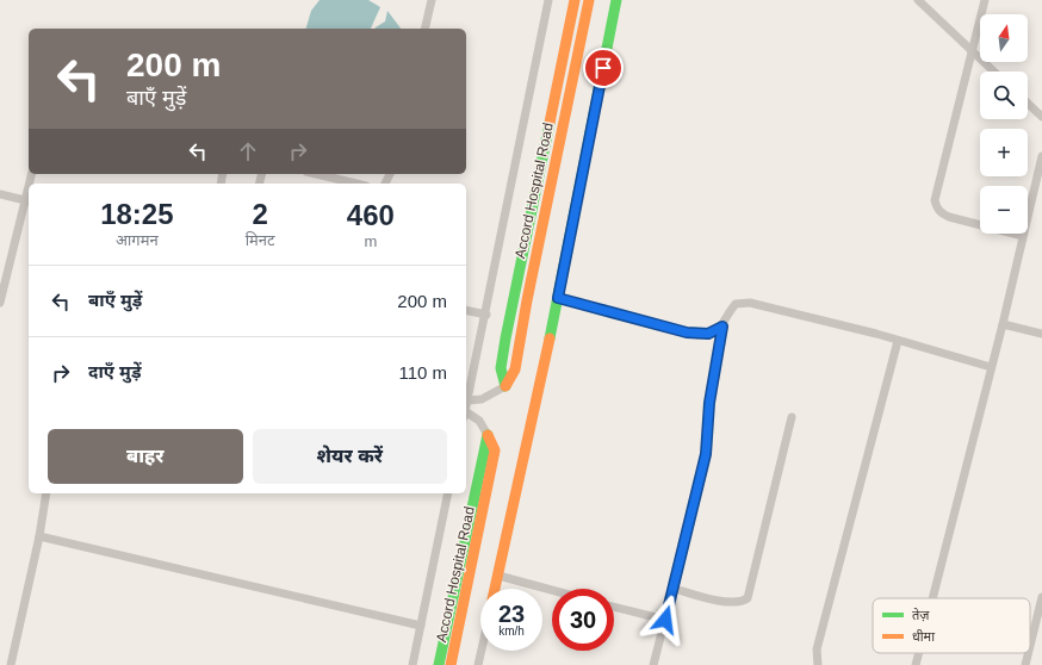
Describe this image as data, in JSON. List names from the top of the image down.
{
  "streets": {
    "street": ["Accord Hospital Road"]
  },
  "legend": ["तेज़", "धीमा"],
  "north": "top",
  "page": {
    "map_buttons": ["+", "−"],
    "turn": ["200 m", "बाएँ मुड़ें"],
    "eta": [
      "18:25",
      "आगमन",
      "2",
      "मिनट",
      "460",
      "m"
    ],
    "list": [
      {
        "name": "बाएँ मुड़ें",
        "value": "200 m"
      },
      {
        "name": "दाएँ मुड़ें",
        "value": "110 m"
      }
    ],
    "buttons": ["बाहर", "शेयर करें"],
    "speed": "23 km/h",
    "limit": "30"
  }
}
